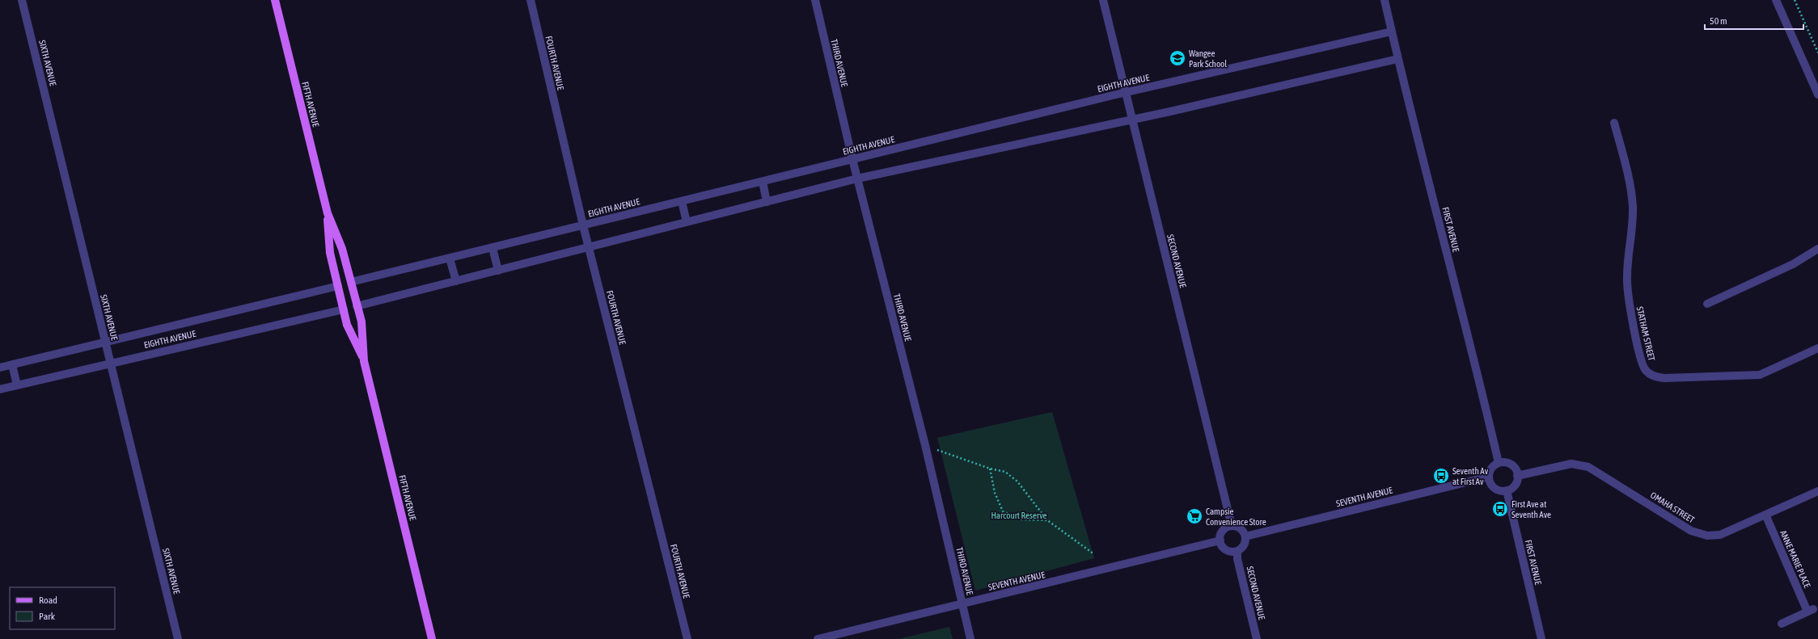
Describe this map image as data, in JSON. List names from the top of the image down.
{
  "streets": {
    "main road": ["FIFTH AVENUE"],
    "street": [
      "SIXTH AVENUE",
      "FOURTH AVENUE",
      "THIRD AVENUE",
      "EIGHTH AVENUE",
      "FIRST AVENUE",
      "SECOND AVENUE",
      "STATHAM STREET",
      "SEVENTH AVENUE",
      "OMAHA STREET",
      "ANNE MARIE PLACE"
    ]
  },
  "crossings": [
    ["SIXTH AVENUE", "EIGHTH AVENUE"],
    ["FOURTH AVENUE", "EIGHTH AVENUE"],
    ["THIRD AVENUE", "EIGHTH AVENUE"],
    ["THIRD AVENUE", "SEVENTH AVENUE"],
    ["EIGHTH AVENUE", "FIFTH AVENUE"],
    ["EIGHTH AVENUE", "FIRST AVENUE"],
    ["EIGHTH AVENUE", "SECOND AVENUE"],
    ["FIRST AVENUE", "SEVENTH AVENUE"],
    ["FIRST AVENUE", "OMAHA STREET"],
    ["SECOND AVENUE", "SEVENTH AVENUE"],
    ["SEVENTH AVENUE", "OMAHA STREET"],
    ["OMAHA STREET", "ANNE MARIE PLACE"]
  ],
  "parks": ["Harcourt Reserve"],
  "places": {
    "school or university": ["Wangee Park School"],
    "bus stop": ["Seventh Av at First Av", "First Ave at Seventh Ave"],
    "supermarket": ["Campsie Convenience Store"]
  },
  "legend": ["Road", "Park"],
  "scale_bar": "50 m"
}
